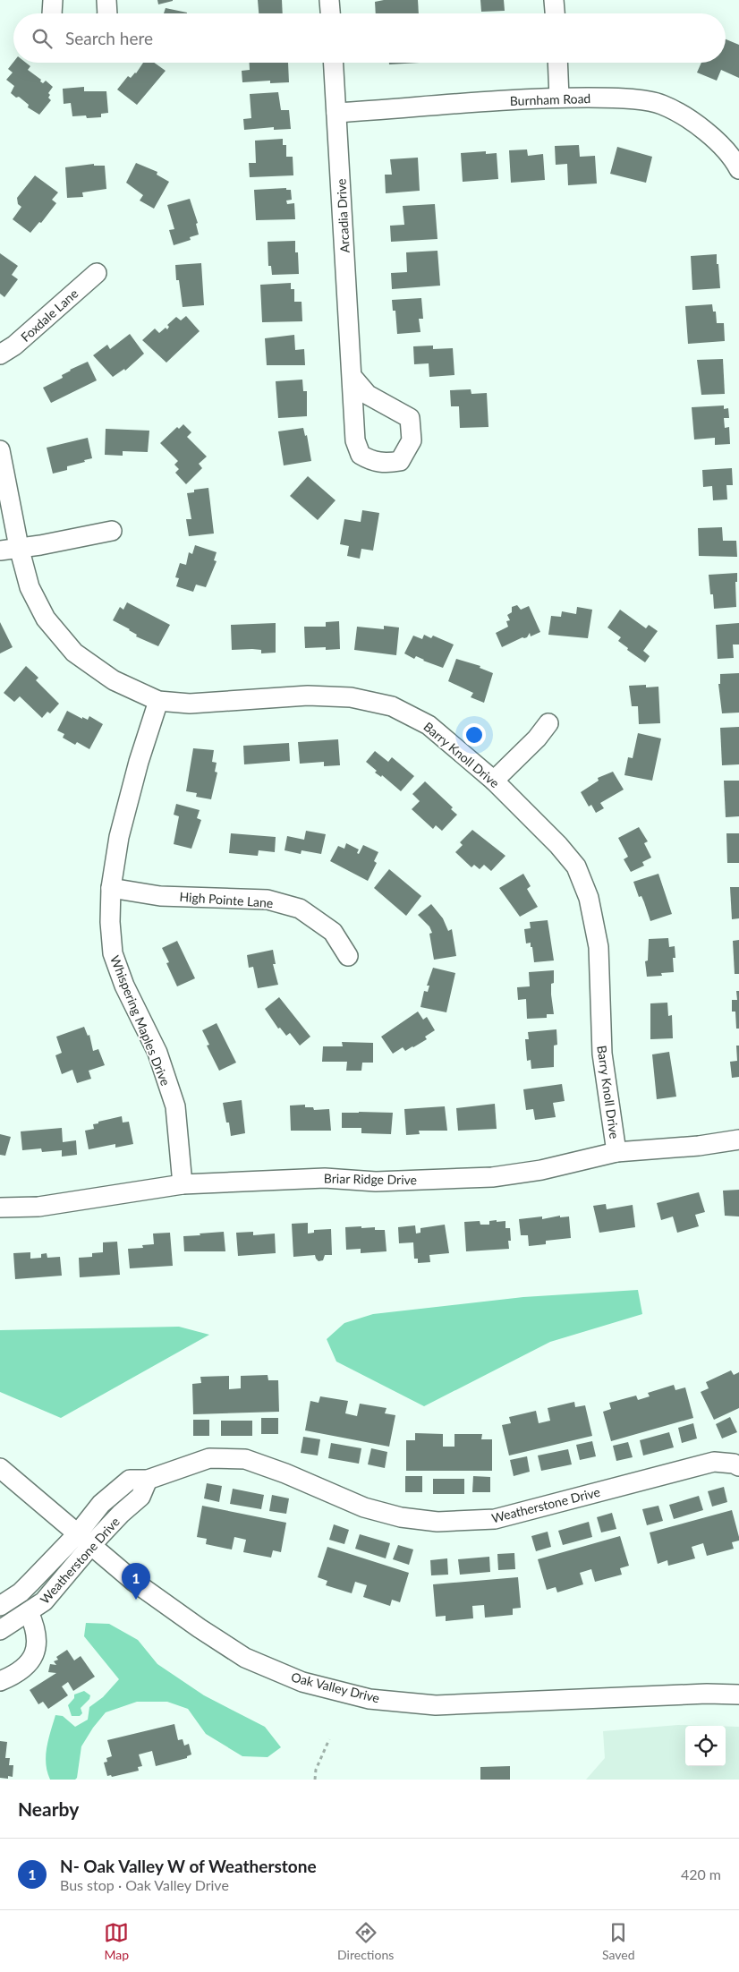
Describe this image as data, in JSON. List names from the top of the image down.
{
  "streets": {
    "street": [
      "Burnham Road",
      "Arcadia Drive",
      "Foxdale Lane",
      "Barry Knoll Drive",
      "High Pointe Lane",
      "Whispering Maples Drive",
      "Briar Ridge Drive",
      "Weatherstone Drive",
      "Oak Valley Drive"
    ]
  },
  "crossings": [
    ["Burnham Road", "Arcadia Drive"],
    ["Barry Knoll Drive", "Whispering Maples Drive"],
    ["Barry Knoll Drive", "Briar Ridge Drive"],
    ["High Pointe Lane", "Whispering Maples Drive"],
    ["Whispering Maples Drive", "Briar Ridge Drive"],
    ["Weatherstone Drive", "Oak Valley Drive"]
  ],
  "page": {
    "search": "Search here",
    "pins": "1",
    "heading": "Nearby",
    "list": [
      {
        "mark": "1",
        "name": "N- Oak Valley W of Weatherstone",
        "note": "Bus stop · Oak Valley Drive",
        "value": "420 m"
      }
    ],
    "nav": ["Map", "Directions", "Saved"]
  }
}
